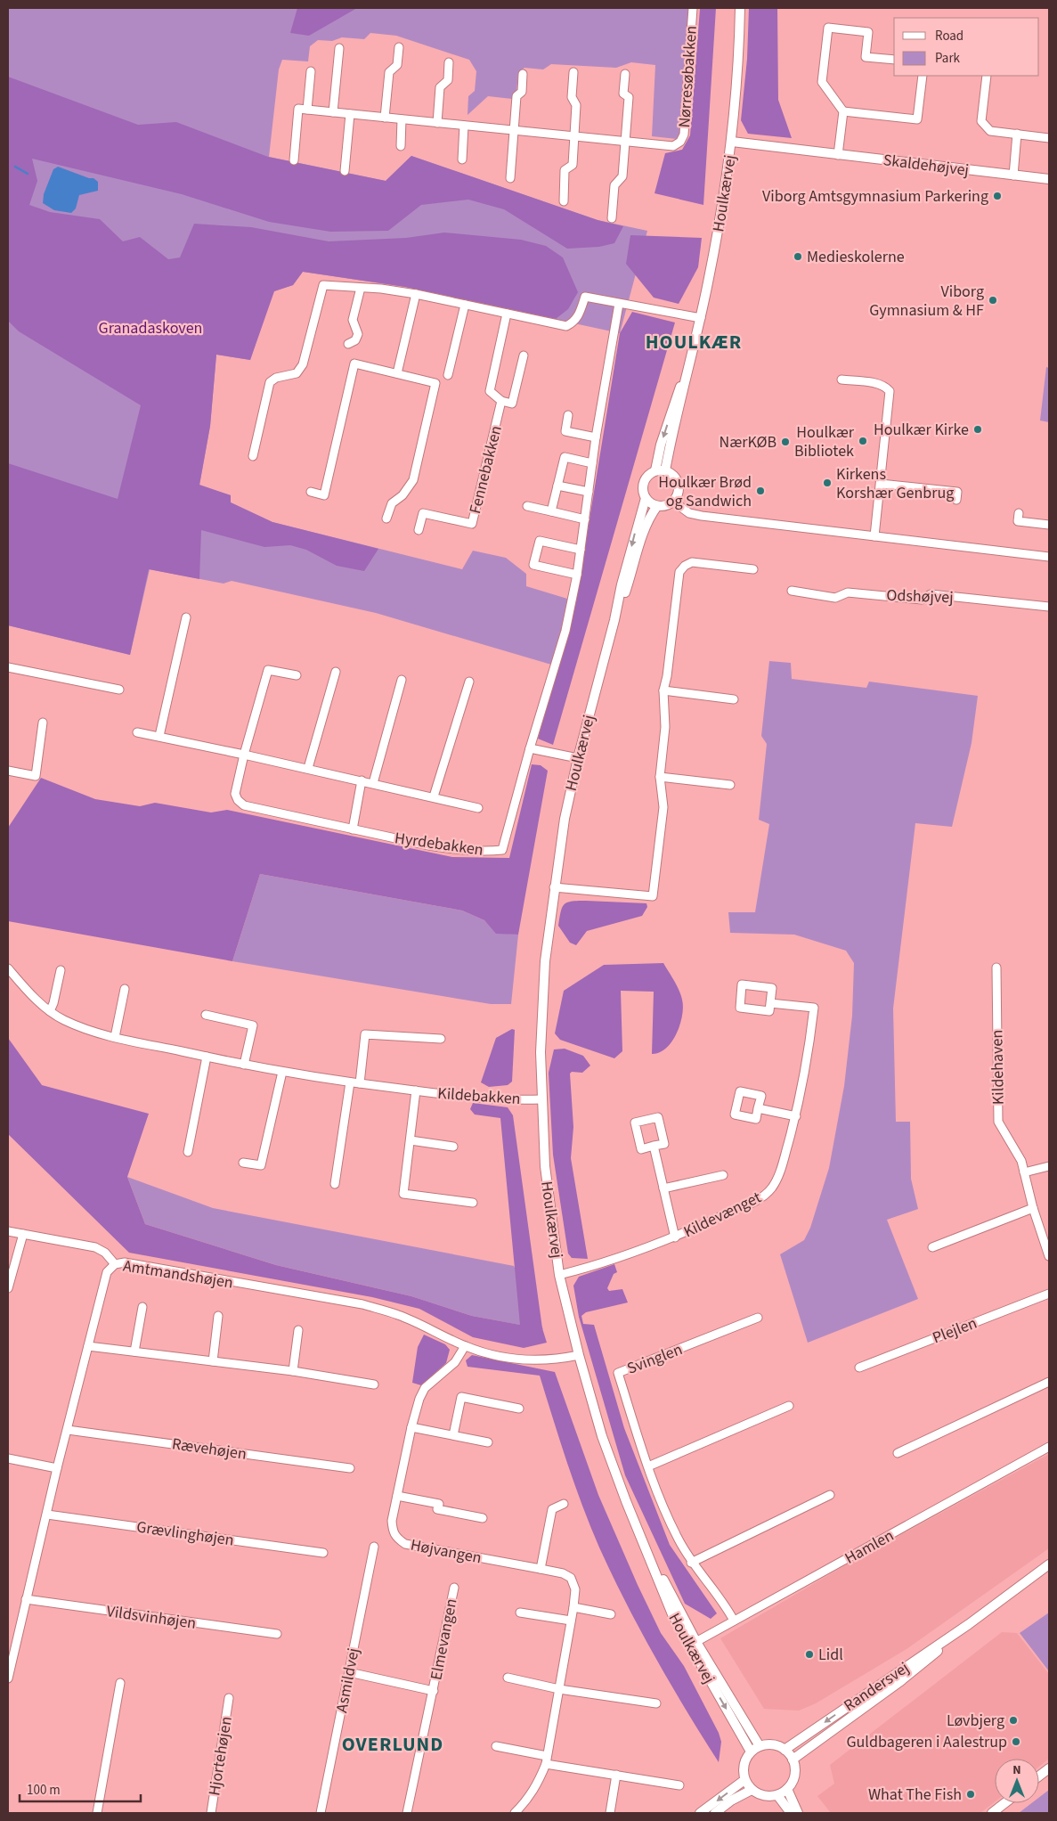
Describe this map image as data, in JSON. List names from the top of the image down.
{
  "streets": {
    "street": [
      "Nørresøbakken",
      "Skaldehøjvej",
      "Houlkærvej",
      "Fennebakken",
      "Odshøjvej",
      "Hyrdebakken",
      "Kildehaven",
      "Kildebakken",
      "Kildevænget",
      "Amtmandshøjen",
      "Plejlen",
      "Svinglen",
      "Rævehøjen",
      "Grævlinghøjen",
      "Hamlen",
      "Højvangen",
      "Vildsvinhøjen",
      "Elmevangen",
      "Asmildvej",
      "Randersvej",
      "Hjortehøjen"
    ]
  },
  "crossings": [
    ["Skaldehøjvej", "Houlkærvej"],
    ["Houlkærvej", "Kildebakken"],
    ["Houlkærvej", "Kildevænget"],
    ["Houlkærvej", "Amtmandshøjen"],
    ["Houlkærvej", "Hamlen"],
    ["Houlkærvej", "Randersvej"],
    ["Amtmandshøjen", "Rævehøjen"],
    ["Amtmandshøjen", "Grævlinghøjen"],
    ["Amtmandshøjen", "Højvangen"],
    ["Amtmandshøjen", "Vildsvinhøjen"],
    ["Svinglen", "Hamlen"],
    ["Elmevangen", "Asmildvej"]
  ],
  "districts": ["HOULKÆR", "OVERLUND"],
  "parks": ["Granadaskoven"],
  "places": [
    "Viborg Amtsgymnasium Parkering",
    "Medieskolerne",
    "Viborg Gymnasium & HF",
    "Houlkær Kirke",
    "Houlkær Bibliotek",
    "NærKØB",
    "Kirkens Korshær Genbrug",
    "Houlkær Brød og Sandwich",
    "Lidl",
    "Løvbjerg",
    "Guldbageren i Aalestrup",
    "What The Fish"
  ],
  "legend": ["Road", "Park"],
  "scale_bar": "100 m",
  "north": "top"
}
